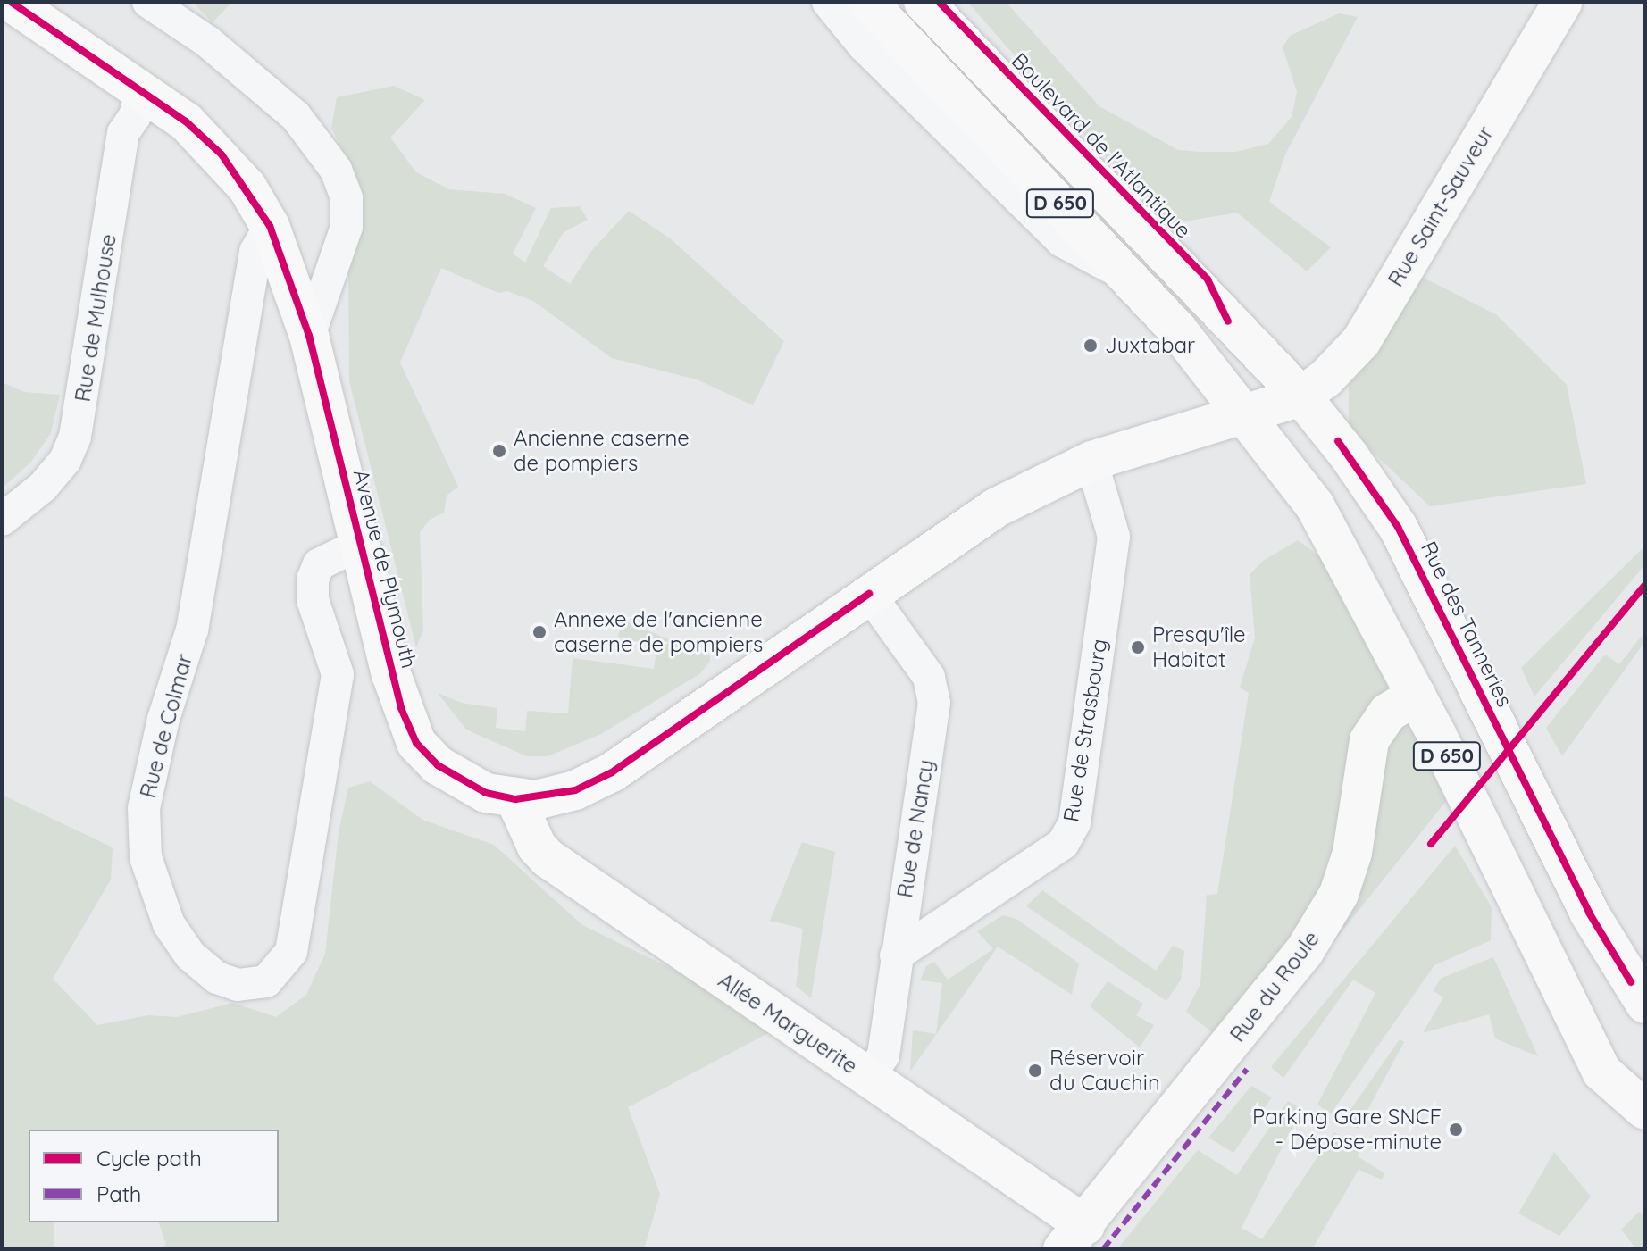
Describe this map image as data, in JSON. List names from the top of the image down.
{
  "streets": {
    "main road": [
      "Boulevard de l'Atlantique",
      "D 650",
      "Rue Saint-Sauveur",
      "Avenue de Plymouth",
      "Rue des Tanneries",
      "Rue du Roule",
      "Allée Marguerite"
    ],
    "street": [
      "Rue de Mulhouse",
      "Rue de Colmar",
      "Rue de Strasbourg",
      "Rue de Nancy"
    ]
  },
  "crossings": [
    ["Boulevard de l'Atlantique", "Rue Saint-Sauveur"],
    ["Boulevard de l'Atlantique", "Avenue de Plymouth"],
    ["Boulevard de l'Atlantique", "Rue des Tanneries"],
    ["D 650", "Avenue de Plymouth"],
    ["D 650", "Rue du Roule"],
    ["Rue Saint-Sauveur", "Avenue de Plymouth"],
    ["Rue Saint-Sauveur", "Rue des Tanneries"],
    ["Rue de Mulhouse", "Avenue de Plymouth"],
    ["Avenue de Plymouth", "Rue des Tanneries"],
    ["Avenue de Plymouth", "Rue de Colmar"],
    ["Avenue de Plymouth", "Rue de Strasbourg"],
    ["Avenue de Plymouth", "Rue de Nancy"],
    ["Avenue de Plymouth", "Allée Marguerite"],
    ["Rue de Strasbourg", "Rue de Nancy"],
    ["Rue de Nancy", "Allée Marguerite"],
    ["Rue du Roule", "Allée Marguerite"]
  ],
  "places": [
    "Juxtabar",
    "Ancienne caserne de pompiers",
    "Annexe de l'ancienne caserne de pompiers",
    "Presqu'île Habitat",
    "Réservoir du Cauchin",
    "Parking Gare SNCF - Dépose-minute"
  ],
  "legend": ["Cycle path", "Path"]
}
